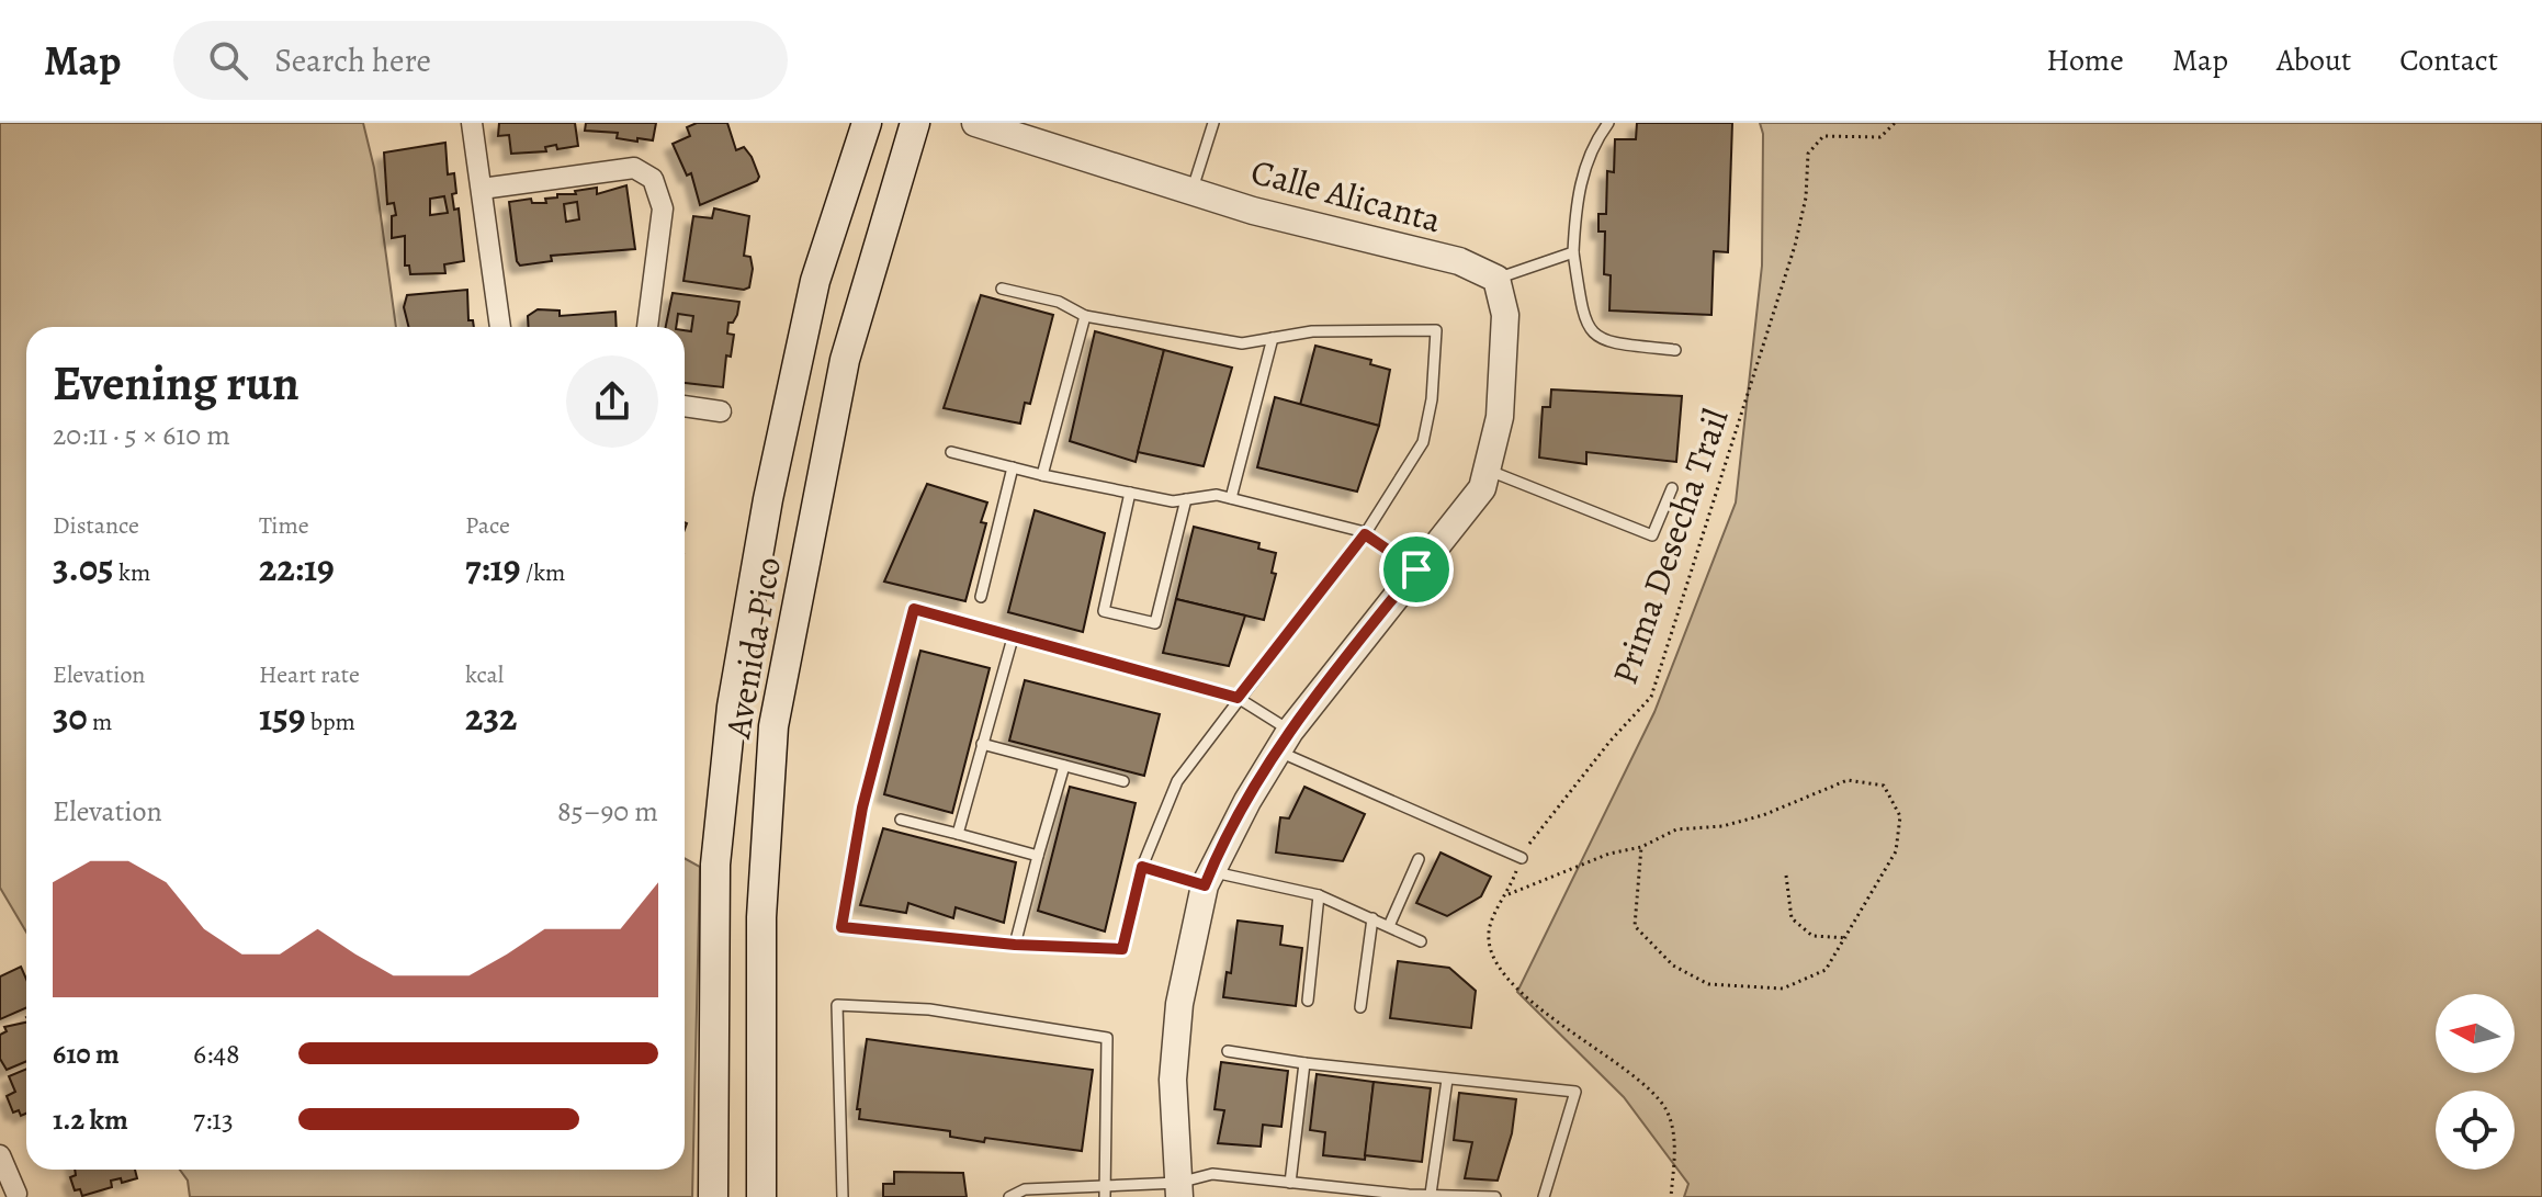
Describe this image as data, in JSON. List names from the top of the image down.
{
  "streets": {
    "main road": ["Avenida Pico"],
    "street": ["Calle Alicanta"],
    "path": ["Prima Desecha Trail"]
  },
  "north": "left",
  "page": {
    "header": "Map",
    "search": "Search here",
    "nav": [
      "Home",
      "Map",
      "About",
      "Contact"
    ],
    "heading": ["Evening run", "20:11 · 5 × 610 m"],
    "stats": [
      ["Distance", "3.05 km"],
      ["Time", "22:19"],
      ["Pace", "7:19 /km"],
      ["Elevation", "30 m"],
      ["Heart rate", "159 bpm"],
      ["kcal", "232"]
    ],
    "chart": ["Elevation", "85–90 m"],
    "list": [
      {
        "name": "610 m",
        "note": "6:48"
      },
      {
        "name": "1.2 km",
        "note": "7:13"
      }
    ]
  }
}
